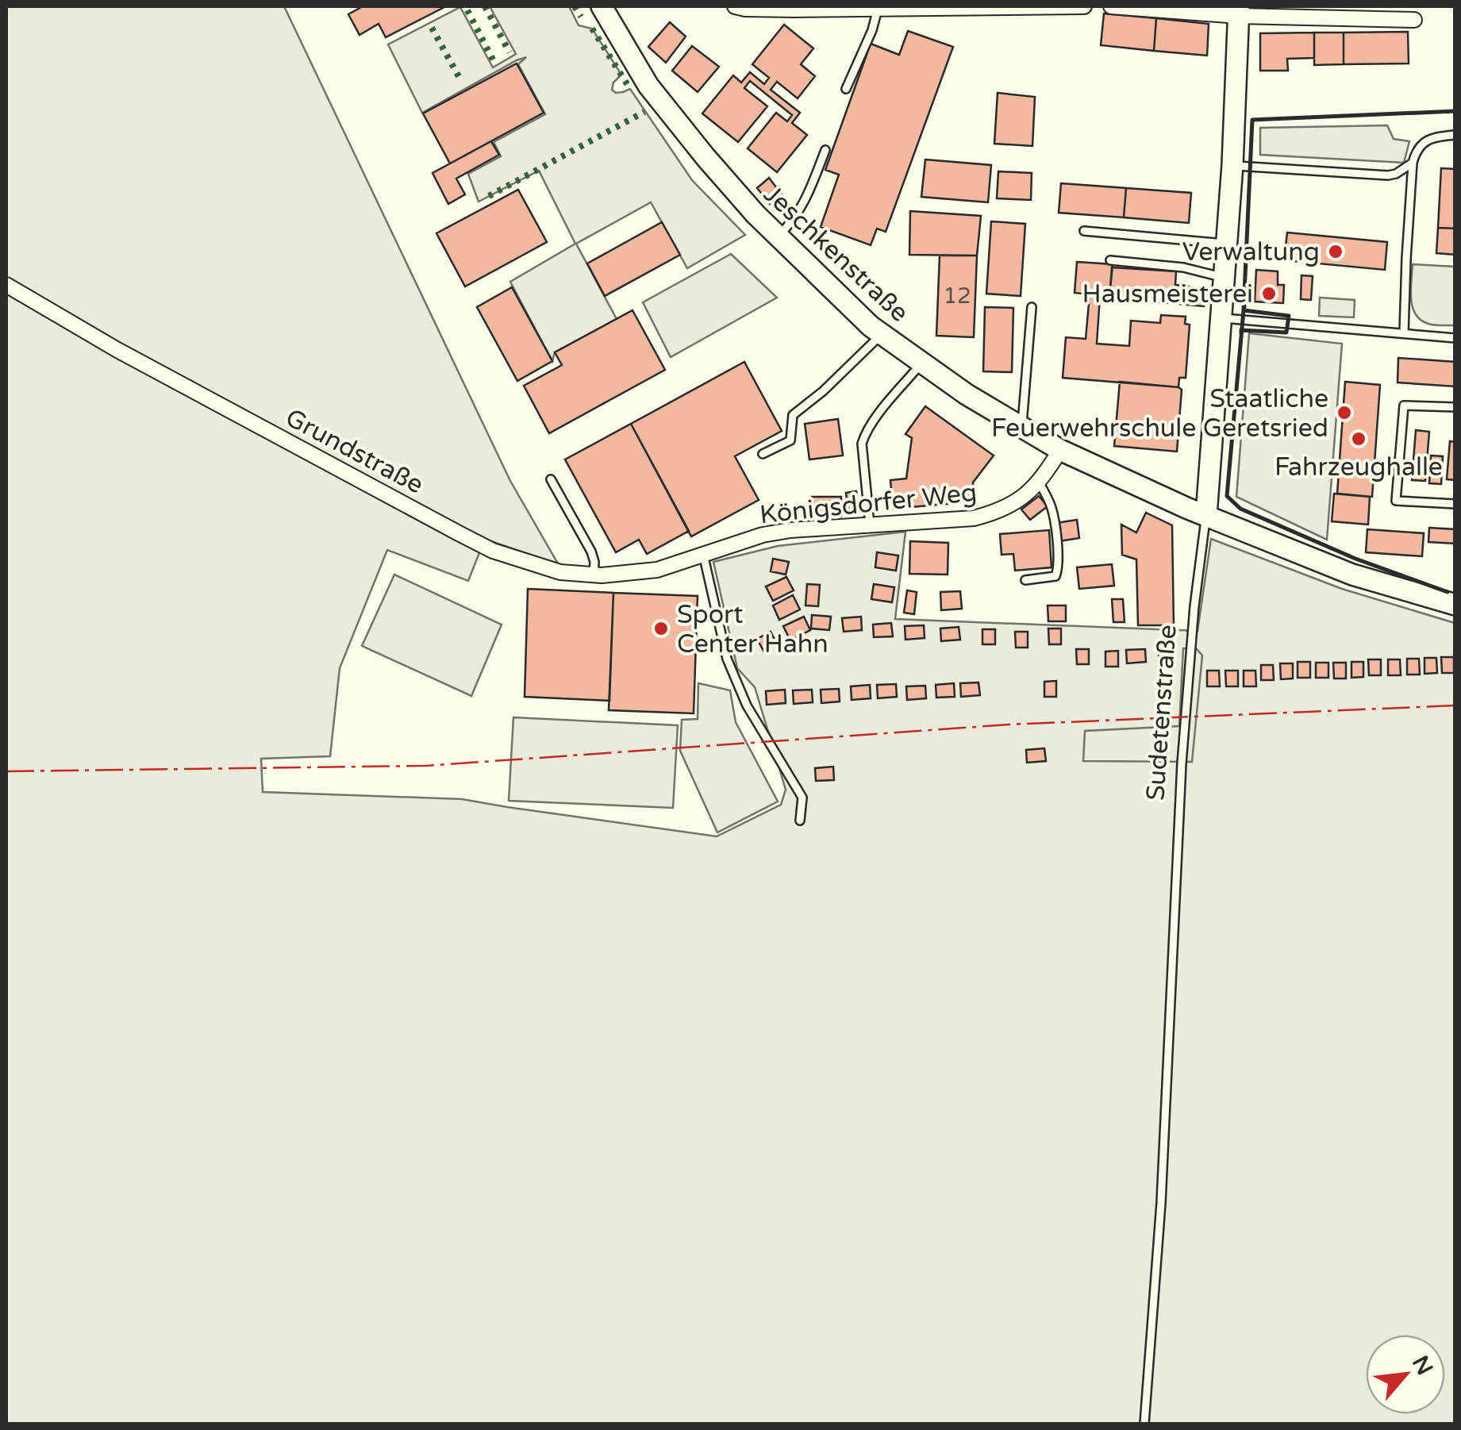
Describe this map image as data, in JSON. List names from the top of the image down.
{
  "streets": {
    "street": [
      "Jeschkenstraße",
      "Grundstraße",
      "Königsdorfer Weg",
      "Sudetenstraße"
    ]
  },
  "crossings": [
    ["Jeschkenstraße", "Königsdorfer Weg"],
    ["Jeschkenstraße", "Sudetenstraße"],
    ["Grundstraße", "Königsdorfer Weg"]
  ],
  "places": [
    "Verwaltung",
    "Hausmeisterei",
    "Staatliche Feuerwehrschule Geretsried",
    "Fahrzeughalle",
    "Sport Center Hahn"
  ],
  "house_numbers": ["12"],
  "north": "top right"
}
